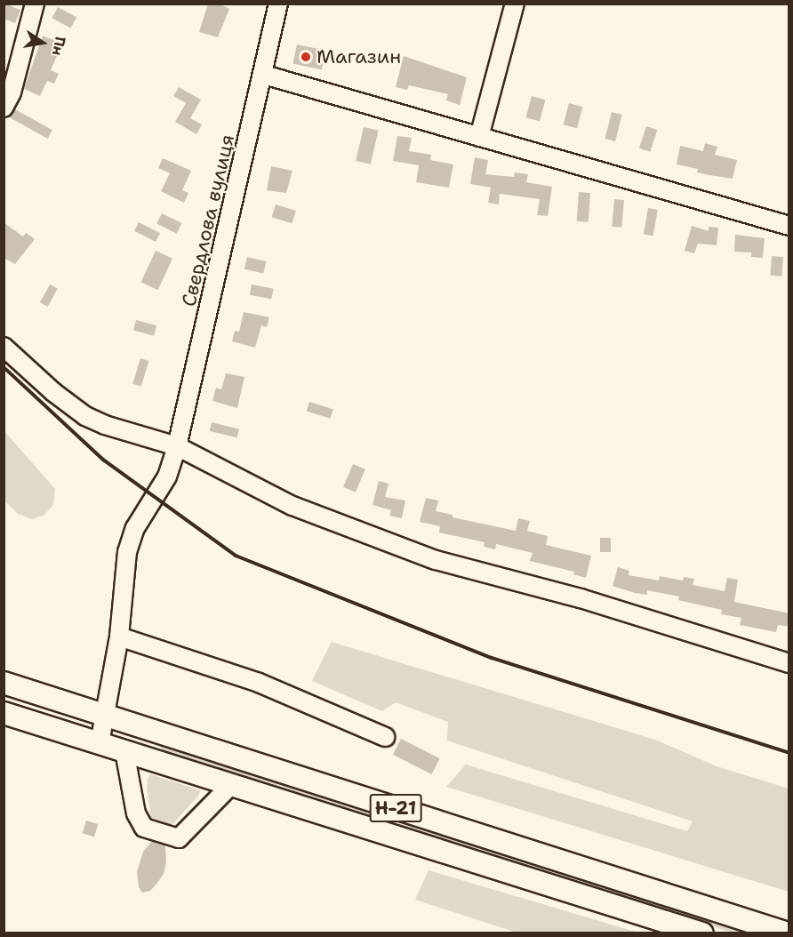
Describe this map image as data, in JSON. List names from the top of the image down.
{
  "streets": {
    "main road": ["Н-21"],
    "street": ["Свердлова вулиця"]
  },
  "crossings": [
    ["Свердлова вулиця", "Н-21"]
  ],
  "places": ["Mагазин"],
  "north": "right"
}
